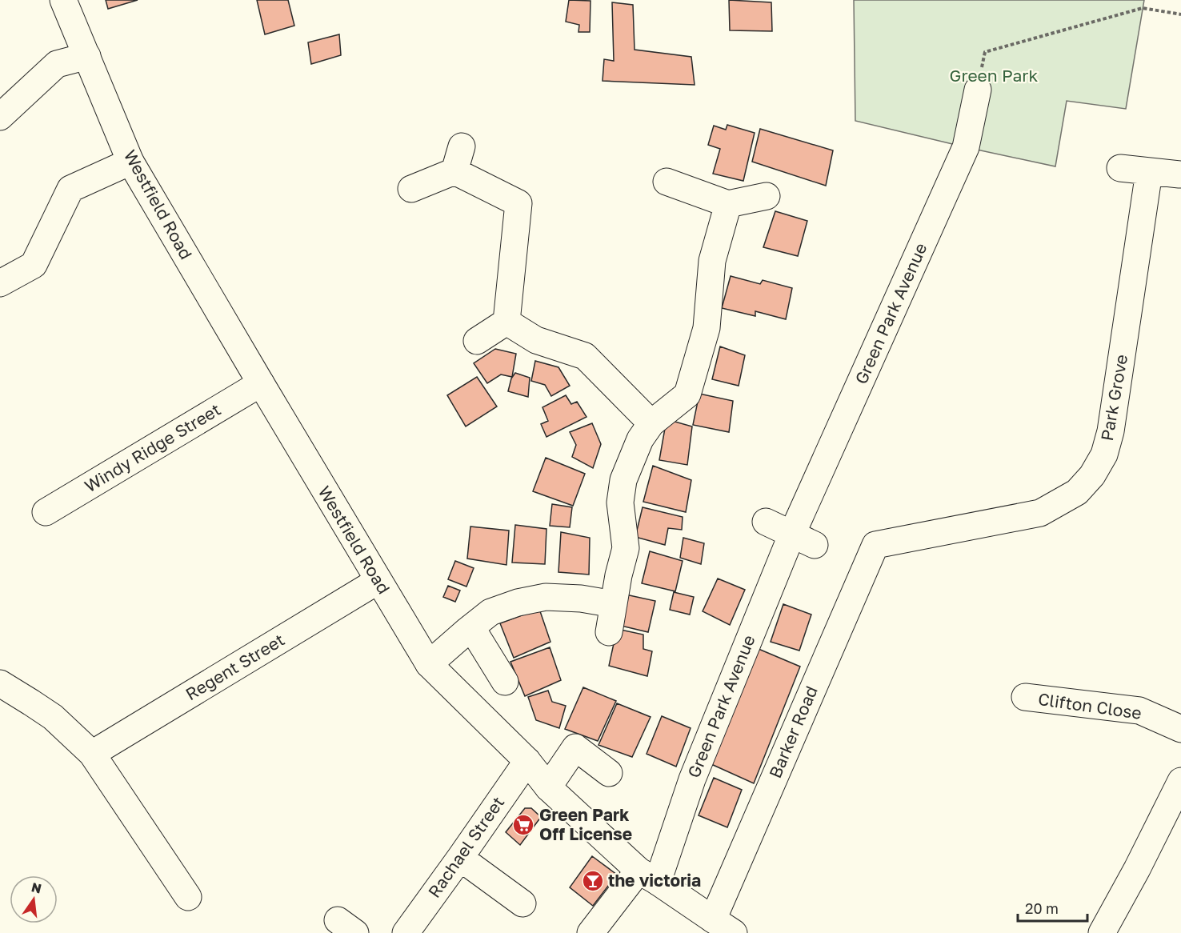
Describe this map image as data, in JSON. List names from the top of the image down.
{
  "streets": {
    "street": [
      "Westfield Road",
      "Green Park Avenue",
      "Park Grove",
      "Windy Ridge Street",
      "Regent Street",
      "Clifton Close",
      "Barker Road",
      "Rachael Street"
    ]
  },
  "crossings": [
    ["Westfield Road", "Green Park Avenue"],
    ["Westfield Road", "Windy Ridge Street"],
    ["Westfield Road", "Regent Street"],
    ["Westfield Road", "Barker Road"],
    ["Westfield Road", "Rachael Street"],
    ["Park Grove", "Barker Road"]
  ],
  "parks": ["Green Park"],
  "places": {
    "supermarket": ["Green Park Off License"],
    "bar": ["the victoria"]
  },
  "scale_bar": "20 m",
  "north": "top"
}
